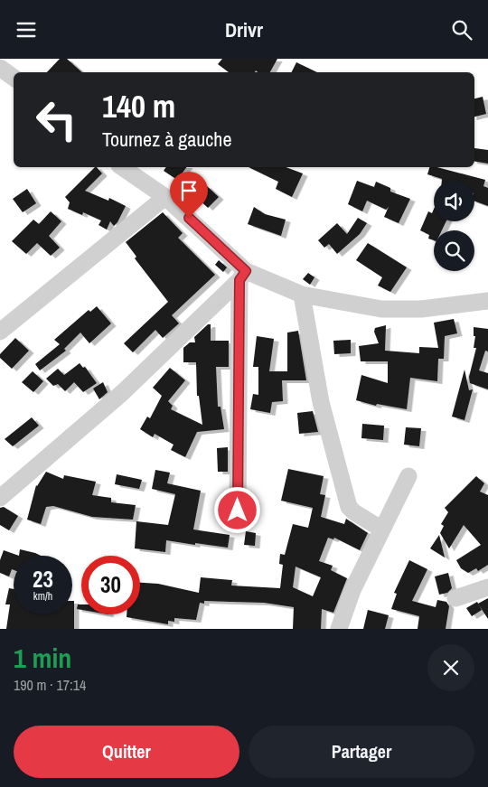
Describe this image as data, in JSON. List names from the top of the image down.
{
  "page": {
    "header": "Drivr",
    "turn": ["140 m", "Tournez à gauche"],
    "speed": "23 km/h",
    "limit": "30",
    "heading": ["1 min", "190 m · 17:14"],
    "buttons": ["Quitter", "Partager"]
  }
}
